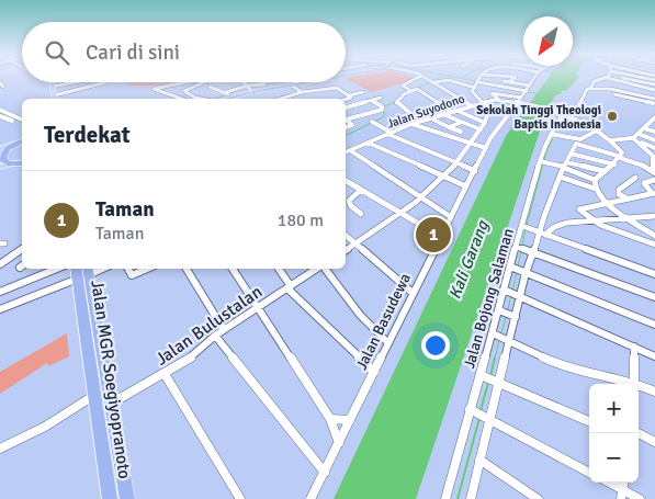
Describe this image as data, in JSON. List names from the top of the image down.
{
  "streets": {
    "highway": ["Jalan MGR Soegiyopranoto"],
    "street": [
      "Jalan Suyodono",
      "Jalan Bojong Salaman",
      "Jalan Basudewa",
      "Jalan Bulustalan"
    ]
  },
  "crossings": [
    ["Jalan Suyodono", "Jalan Bojong Salaman"],
    ["Jalan Suyodono", "Jalan Basudewa"],
    ["Jalan Bulustalan", "Jalan MGR Soegiyopranoto"]
  ],
  "water": ["Kali Garang"],
  "places": ["Sekolah Tinggi Theologi Baptis Indonesia"],
  "north": "bottom left",
  "page": {
    "search": "Cari di sini",
    "heading": "Terdekat",
    "list": [
      {
        "mark": "1",
        "name": "Taman",
        "note": "Taman",
        "value": "180 m"
      }
    ],
    "pins": "1",
    "map_buttons": ["+", "−"]
  }
}
